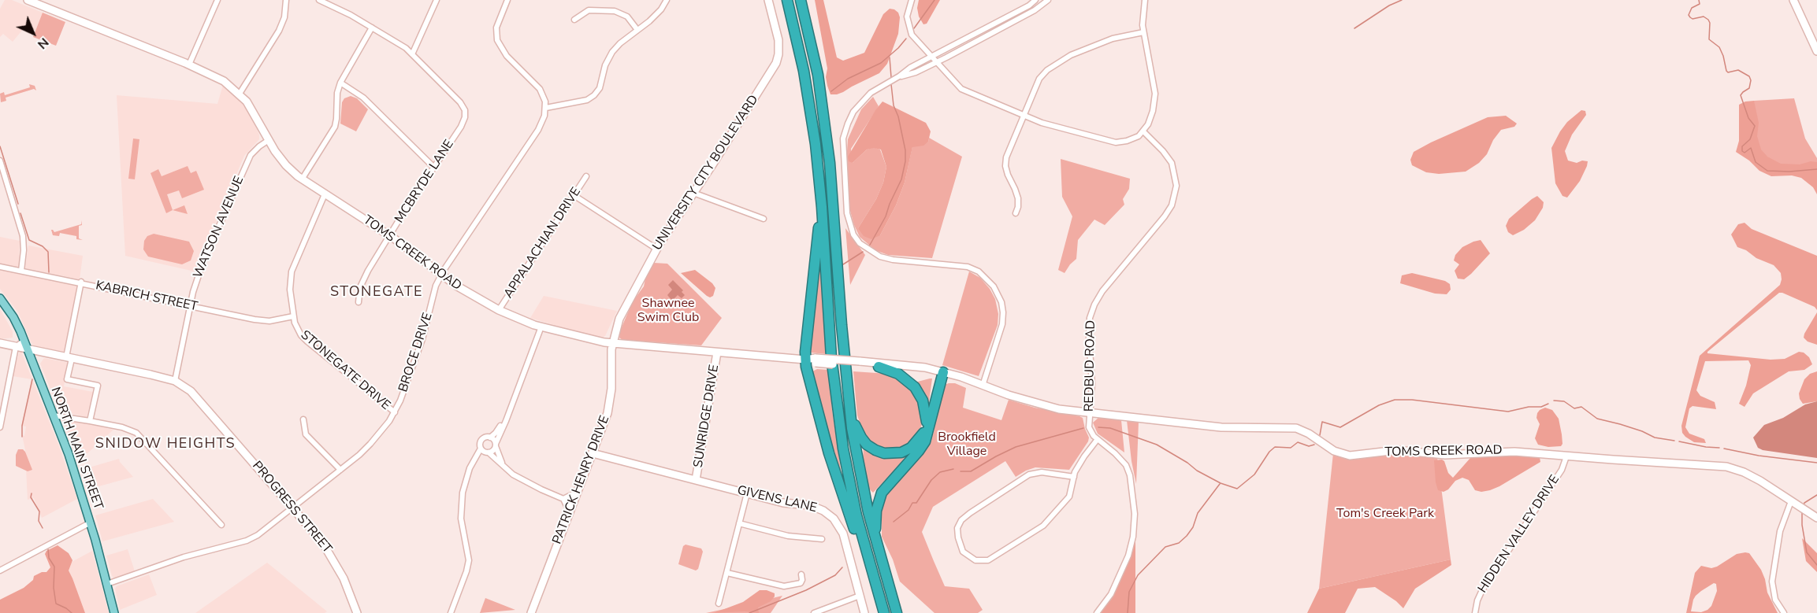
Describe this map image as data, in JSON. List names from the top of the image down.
{
  "streets": {
    "main road": ["NORTH MAIN STREET"],
    "street": [
      "UNIVERSITY CITY BOULEVARD",
      "MCBRYDE LANE",
      "WATSON AVENUE",
      "APPALACHIAN DRIVE",
      "TOMS CREEK ROAD",
      "KABRICH STREET",
      "BROCE DRIVE",
      "REDBUD ROAD",
      "STONEGATE DRIVE",
      "SUNRIDGE DRIVE",
      "PATRICK HENRY DRIVE",
      "GIVENS LANE",
      "PROGRESS STREET",
      "HIDDEN VALLEY DRIVE"
    ]
  },
  "crossings": [
    ["UNIVERSITY CITY BOULEVARD", "TOMS CREEK ROAD"],
    ["UNIVERSITY CITY BOULEVARD", "PATRICK HENRY DRIVE"],
    ["MCBRYDE LANE", "TOMS CREEK ROAD"],
    ["WATSON AVENUE", "TOMS CREEK ROAD"],
    ["WATSON AVENUE", "KABRICH STREET"],
    ["WATSON AVENUE", "PROGRESS STREET"],
    ["APPALACHIAN DRIVE", "TOMS CREEK ROAD"],
    ["TOMS CREEK ROAD", "BROCE DRIVE"],
    ["TOMS CREEK ROAD", "REDBUD ROAD"],
    ["TOMS CREEK ROAD", "STONEGATE DRIVE"],
    ["TOMS CREEK ROAD", "SUNRIDGE DRIVE"],
    ["TOMS CREEK ROAD", "PATRICK HENRY DRIVE"],
    ["TOMS CREEK ROAD", "HIDDEN VALLEY DRIVE"],
    ["KABRICH STREET", "STONEGATE DRIVE"],
    ["BROCE DRIVE", "STONEGATE DRIVE"],
    ["BROCE DRIVE", "NORTH MAIN STREET"],
    ["BROCE DRIVE", "PROGRESS STREET"],
    ["SUNRIDGE DRIVE", "GIVENS LANE"],
    ["NORTH MAIN STREET", "PROGRESS STREET"],
    ["PATRICK HENRY DRIVE", "GIVENS LANE"]
  ],
  "districts": ["STONEGATE", "SNIDOW HEIGHTS"],
  "parks": ["Shawnee Swim Club", "Brookfield Village", "Tom's Creek Park"],
  "north": "bottom right"
}
